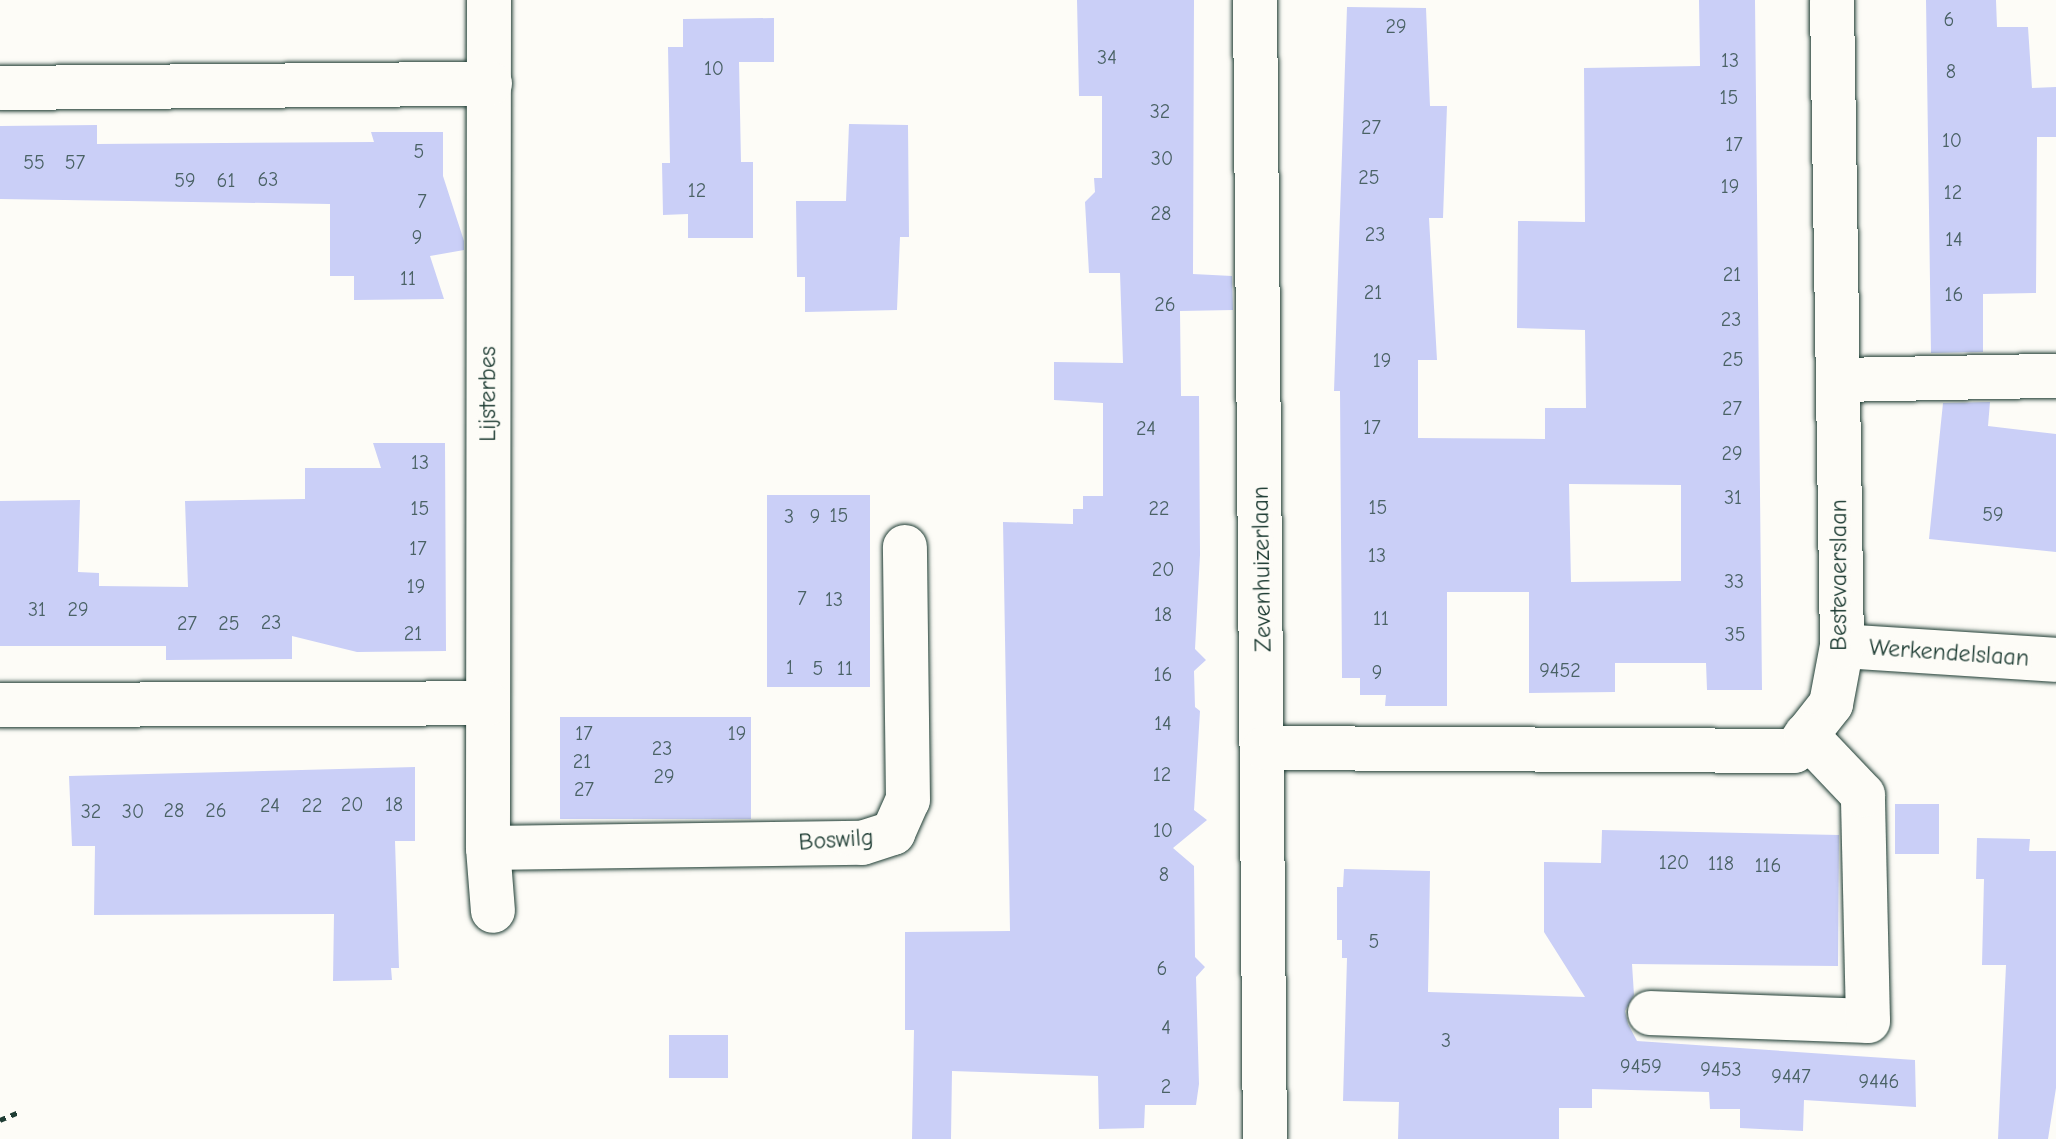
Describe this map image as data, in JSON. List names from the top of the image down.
{
  "streets": {
    "street": [
      "Lijsterbes",
      "Zevenhuizerlaan",
      "Bestevaerslaan",
      "Werkendelslaan",
      "Boswilg"
    ]
  },
  "crossings": [
    ["Lijsterbes", "Boswilg"],
    ["Zevenhuizerlaan", "Bestevaerslaan"],
    ["Bestevaerslaan", "Werkendelslaan"]
  ],
  "house_numbers": [
    "6",
    "29",
    "34",
    "13",
    "10",
    "8",
    "15",
    "32",
    "27",
    "10",
    "17",
    "5",
    "30",
    "55",
    "57",
    "25",
    "63",
    "59",
    "61",
    "19",
    "12",
    "12",
    "7",
    "28",
    "23",
    "9",
    "14",
    "21",
    "11",
    "21",
    "16",
    "26",
    "23",
    "25",
    "19",
    "27",
    "17",
    "24",
    "29",
    "13",
    "31",
    "15",
    "15",
    "22",
    "59",
    "15",
    "3",
    "9",
    "17",
    "13",
    "20",
    "33",
    "19",
    "7",
    "13",
    "31",
    "29",
    "18",
    "11",
    "23",
    "27",
    "25",
    "21",
    "35",
    "1",
    "5",
    "11",
    "9452",
    "9",
    "16",
    "14",
    "17",
    "19",
    "23",
    "21",
    "12",
    "29",
    "27",
    "20",
    "18",
    "24",
    "22",
    "28",
    "26",
    "32",
    "30",
    "10",
    "120",
    "118",
    "116",
    "8",
    "5",
    "6",
    "4",
    "3",
    "9459",
    "9453",
    "9447",
    "9446",
    "2"
  ]
}
